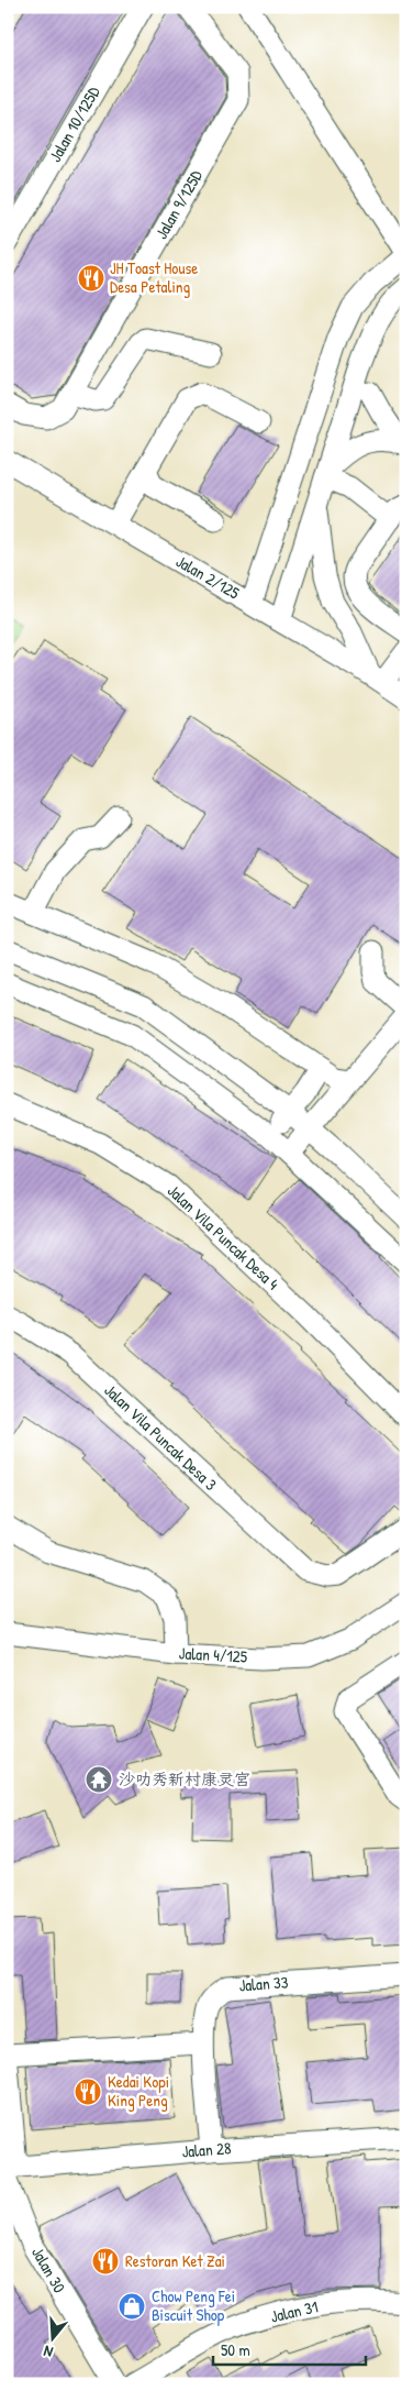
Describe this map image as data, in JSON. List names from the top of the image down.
{
  "streets": {
    "street": [
      "Jalan 10/125D",
      "Jalan 9/125D",
      "Jalan 2/125",
      "Jalan Vila Puncak Desa 4",
      "Jalan Vila Puncak Desa 3",
      "Jalan 4/125",
      "Jalan 33",
      "Jalan 28",
      "Jalan 30",
      "Jalan 31"
    ]
  },
  "crossings": [
    ["Jalan 33", "Jalan 28"],
    ["Jalan 28", "Jalan 30"]
  ],
  "places": {
    "restaurant": ["JH Toast House Desa Petaling", "Kedai Kopi King Peng", "Restoran Ket Zai"],
    "temple": ["沙叻秀新村康灵宫"],
    "shop": ["Chow Peng Fei Biscuit Shop"]
  },
  "scale_bar": "50 m",
  "north": "bottom"
}
